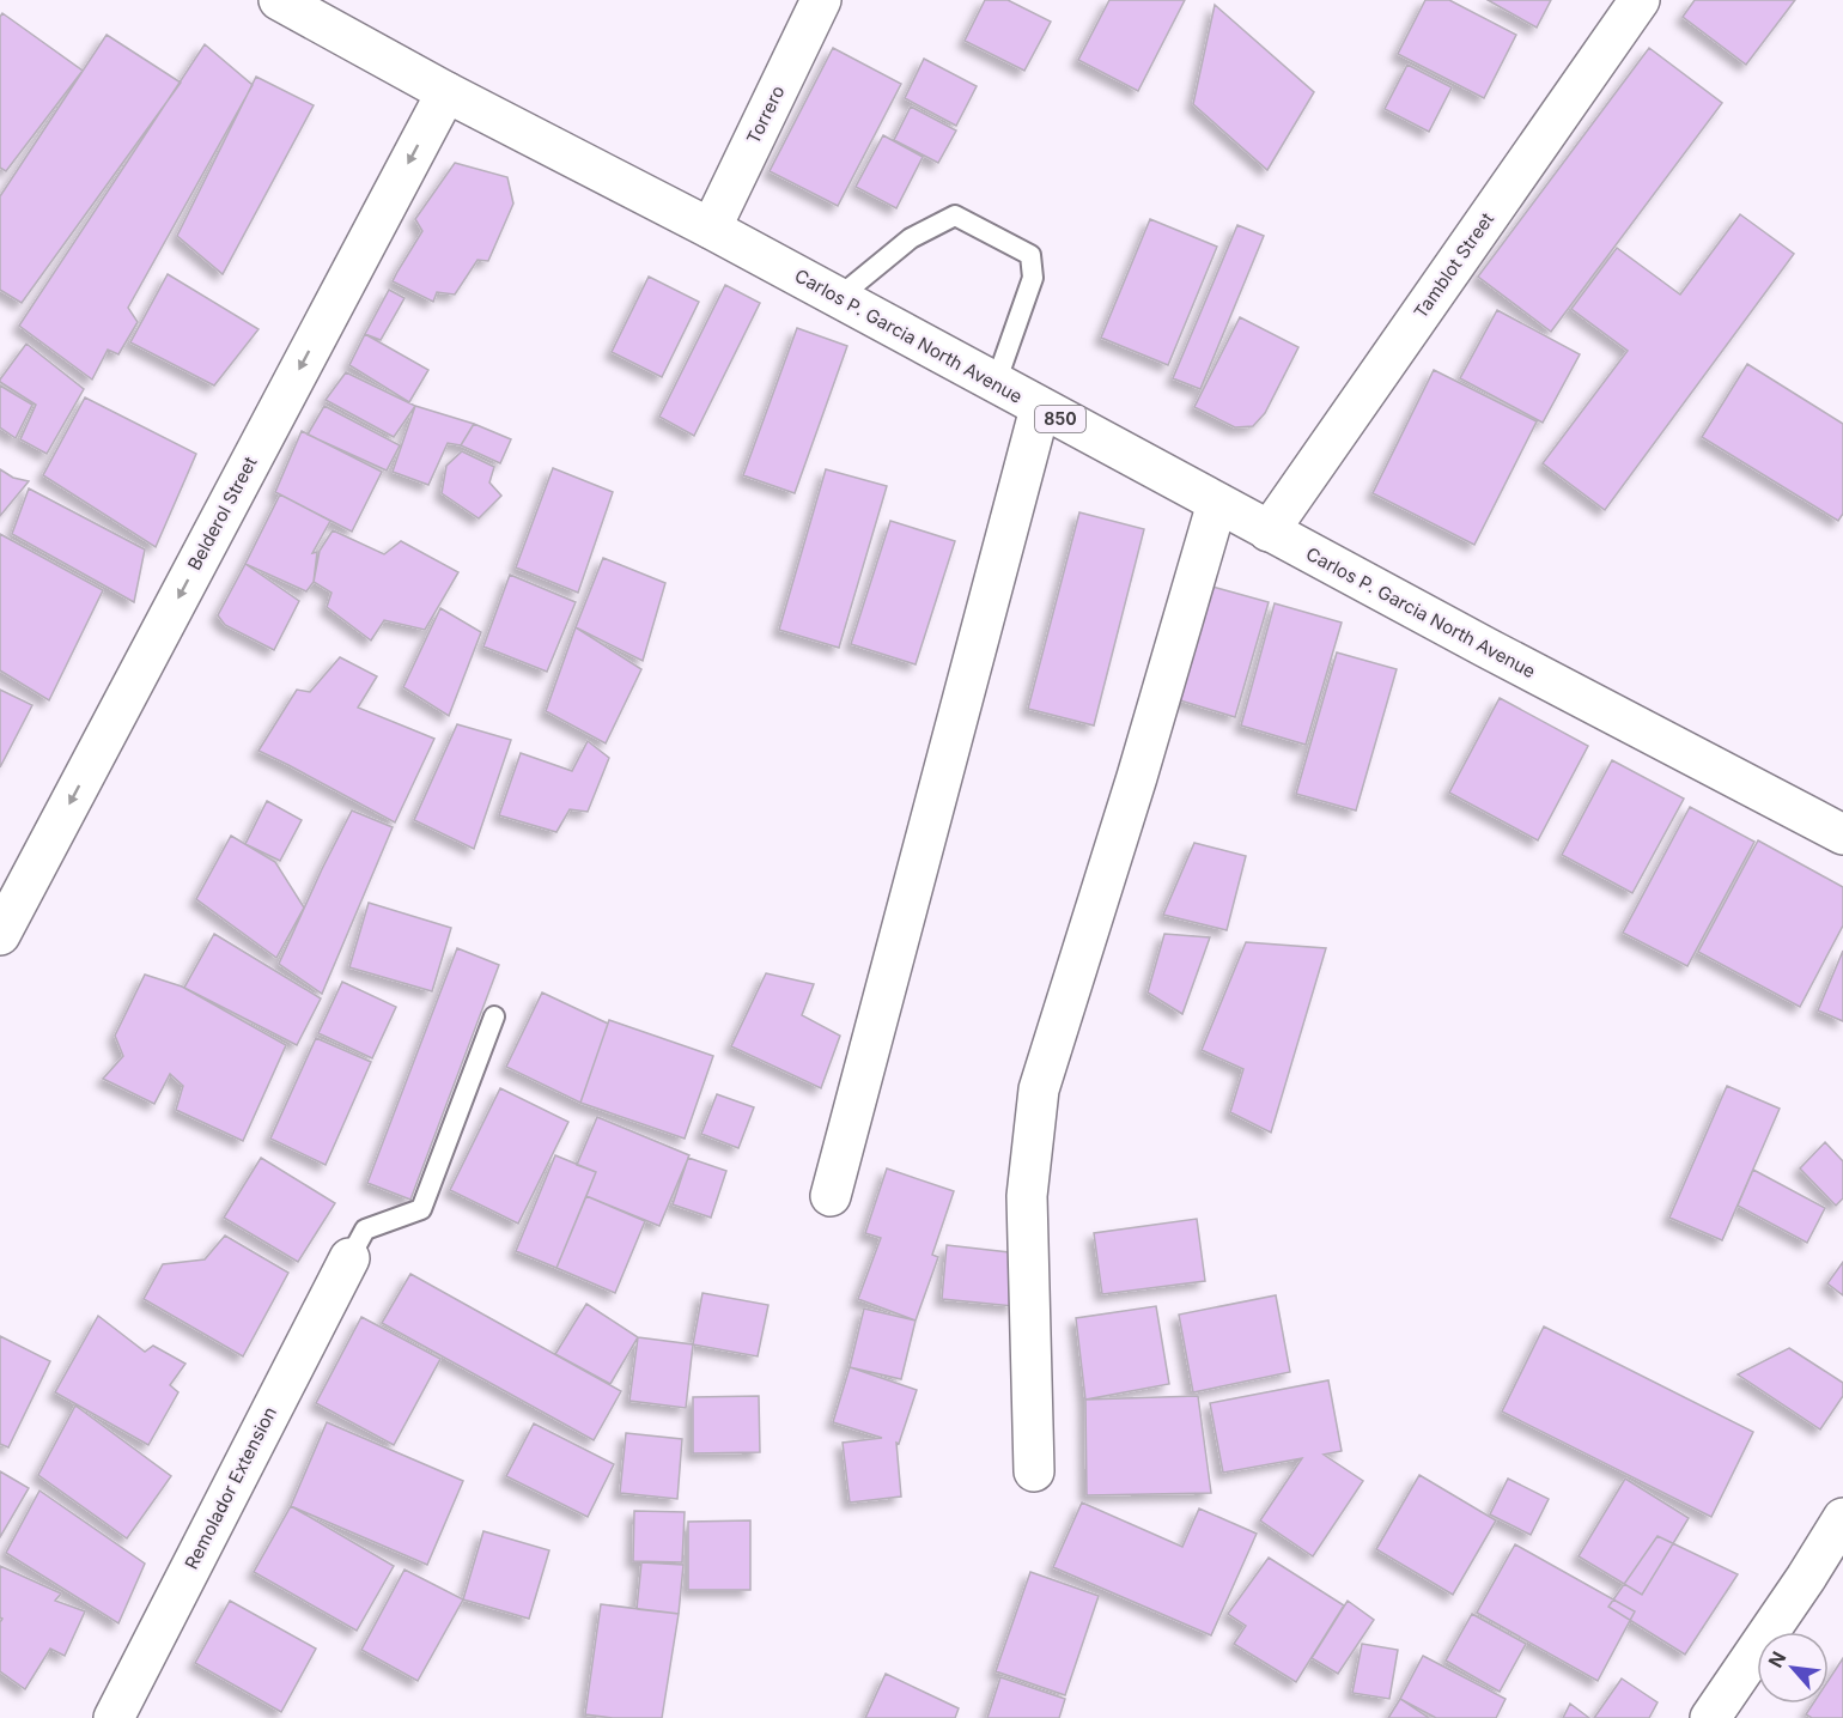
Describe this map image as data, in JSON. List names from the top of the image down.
{
  "streets": {
    "street": [
      "Torrero",
      "Tamblot Street",
      "Carlos P. Garcia North Avenue",
      "850",
      "Belderol Street",
      "Remolador Extension"
    ]
  },
  "crossings": [
    ["Torrero", "Carlos P. Garcia North Avenue"],
    ["Tamblot Street", "Carlos P. Garcia North Avenue"],
    ["Carlos P. Garcia North Avenue", "Belderol Street"]
  ],
  "one_way": ["Belderol Street"],
  "north": "top left"
}
